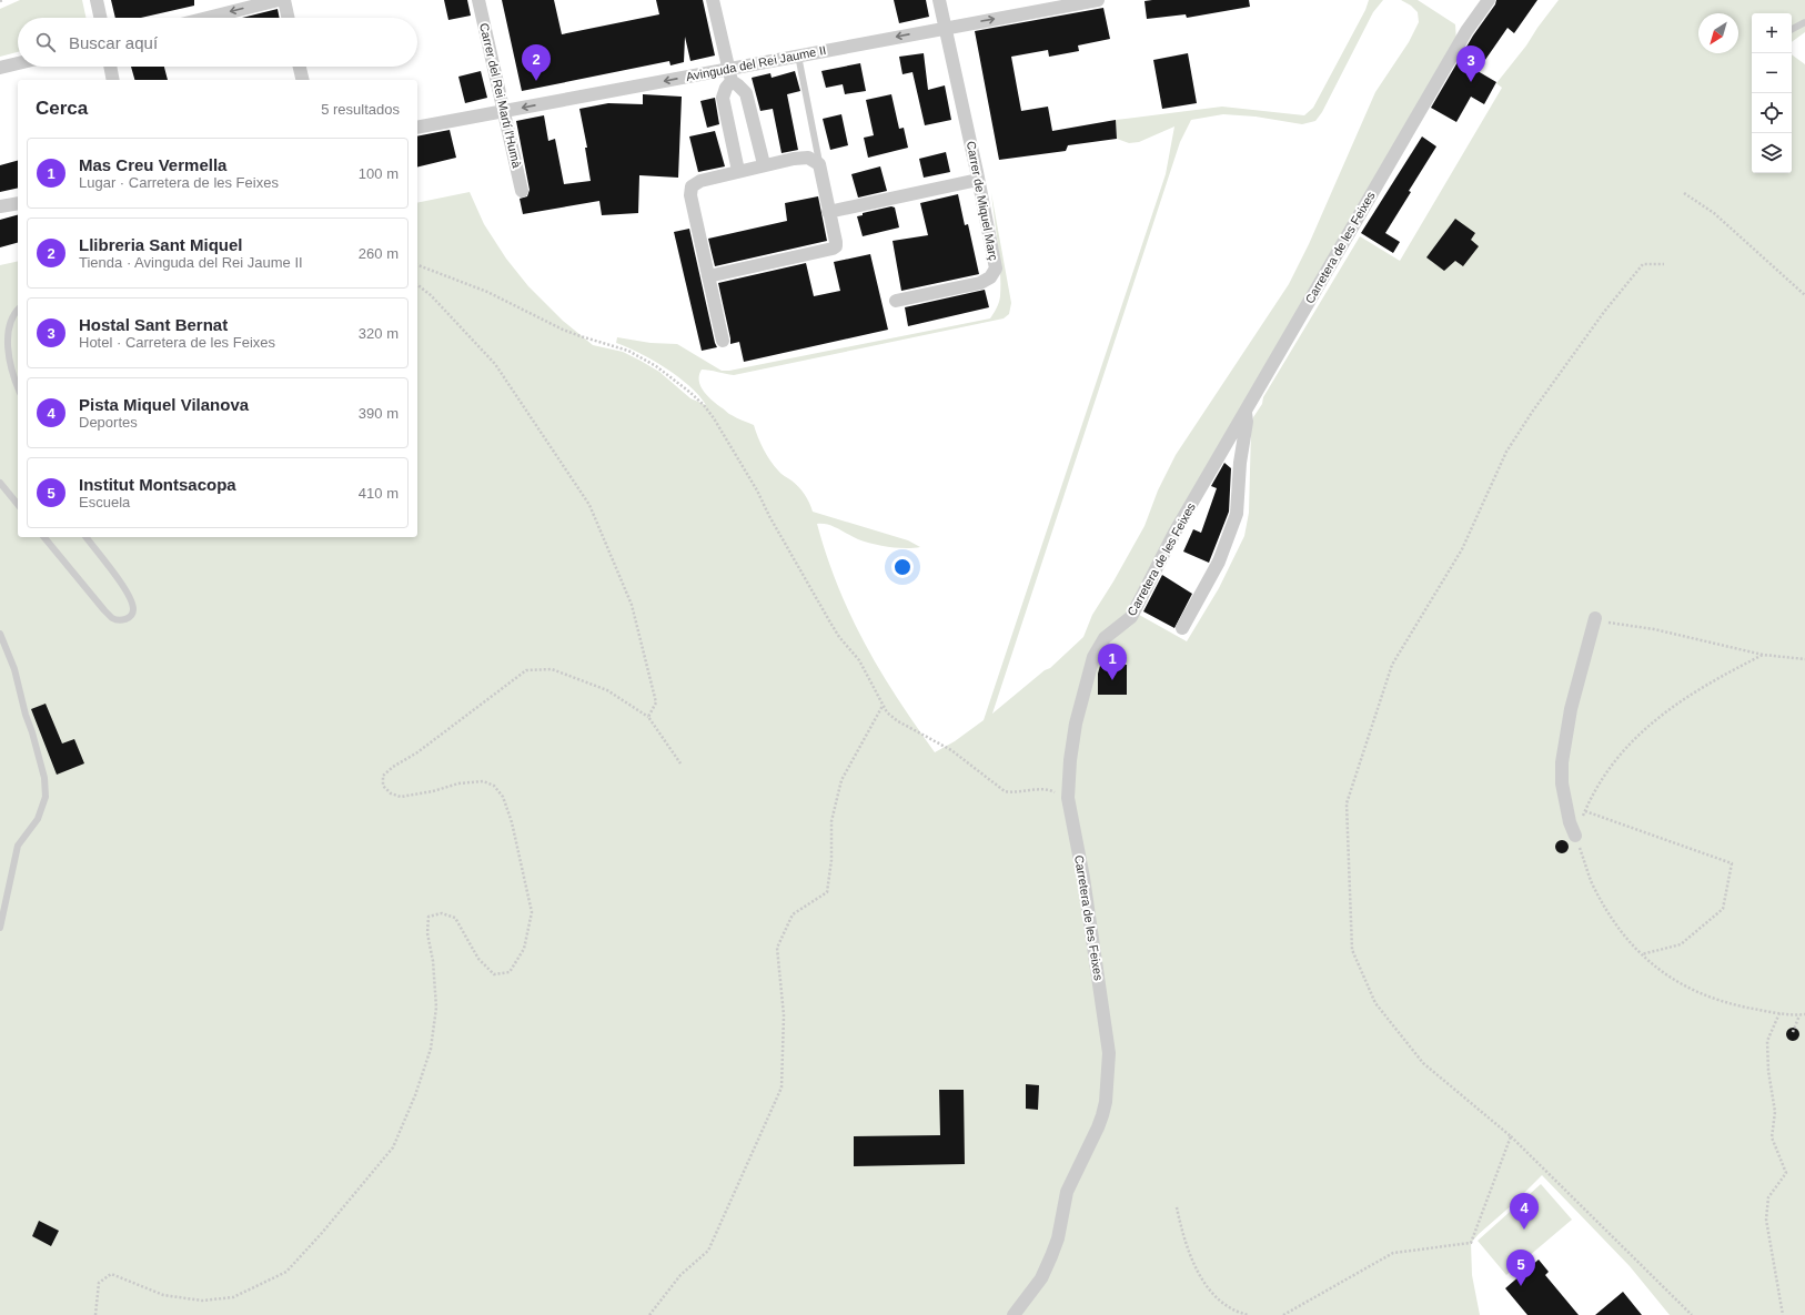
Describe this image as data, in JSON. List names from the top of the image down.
{
  "streets": {
    "street": [
      "Avinguda del Rei Jaume II",
      "Carrer del Rei Martí l'Humà",
      "Carrer de Miquel Març",
      "Carretera de les Feixes"
    ]
  },
  "crossings": [
    ["Avinguda del Rei Jaume II", "Carrer del Rei Martí l'Humà"],
    ["Avinguda del Rei Jaume II", "Carrer de Miquel Març"]
  ],
  "north": "bottom left",
  "page": {
    "map_buttons": ["+", "−"],
    "search": "Buscar aquí",
    "pins": [
      "2",
      "3",
      "1",
      "4",
      "5"
    ],
    "heading": ["Cerca", "5 resultados"],
    "list": [
      {
        "mark": "1",
        "name": "Mas Creu Vermella",
        "note": "Lugar · Carretera de les Feixes",
        "value": "100 m"
      },
      {
        "mark": "2",
        "name": "Llibreria Sant Miquel",
        "note": "Tienda · Avinguda del Rei Jaume II",
        "value": "260 m"
      },
      {
        "mark": "3",
        "name": "Hostal Sant Bernat",
        "note": "Hotel · Carretera de les Feixes",
        "value": "320 m"
      },
      {
        "mark": "4",
        "name": "Pista Miquel Vilanova",
        "note": "Deportes",
        "value": "390 m"
      },
      {
        "mark": "5",
        "name": "Institut Montsacopa",
        "note": "Escuela",
        "value": "410 m"
      }
    ]
  }
}
